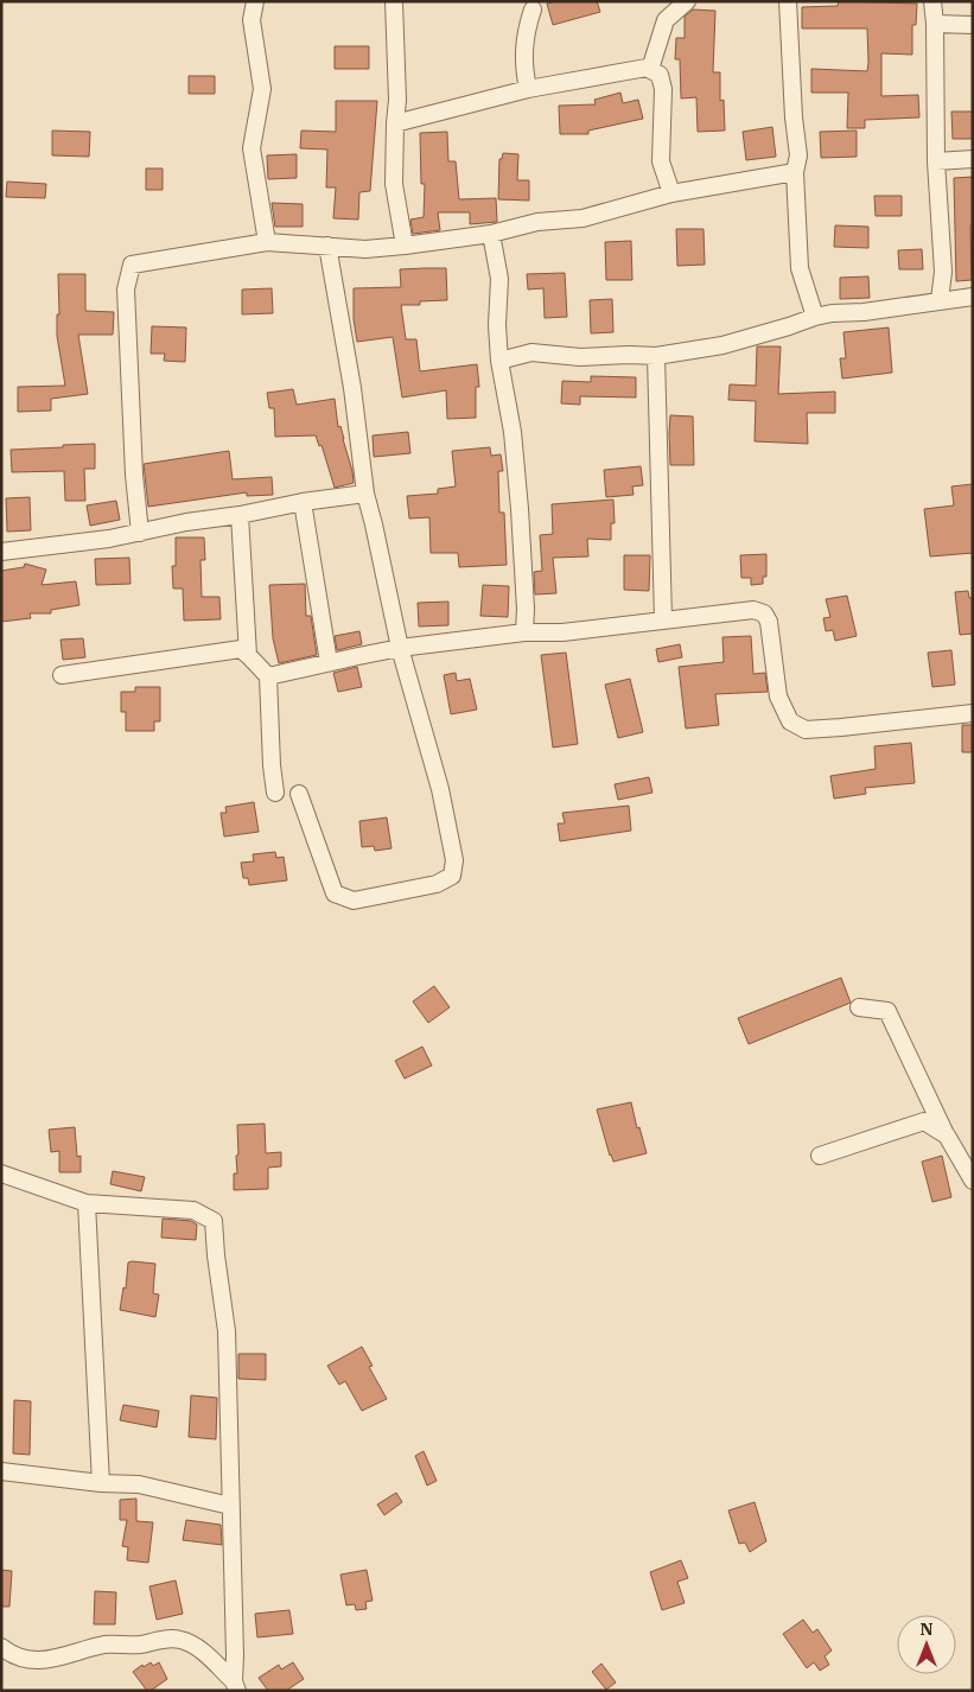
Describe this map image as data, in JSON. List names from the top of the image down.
{
  "north": "top"
}
